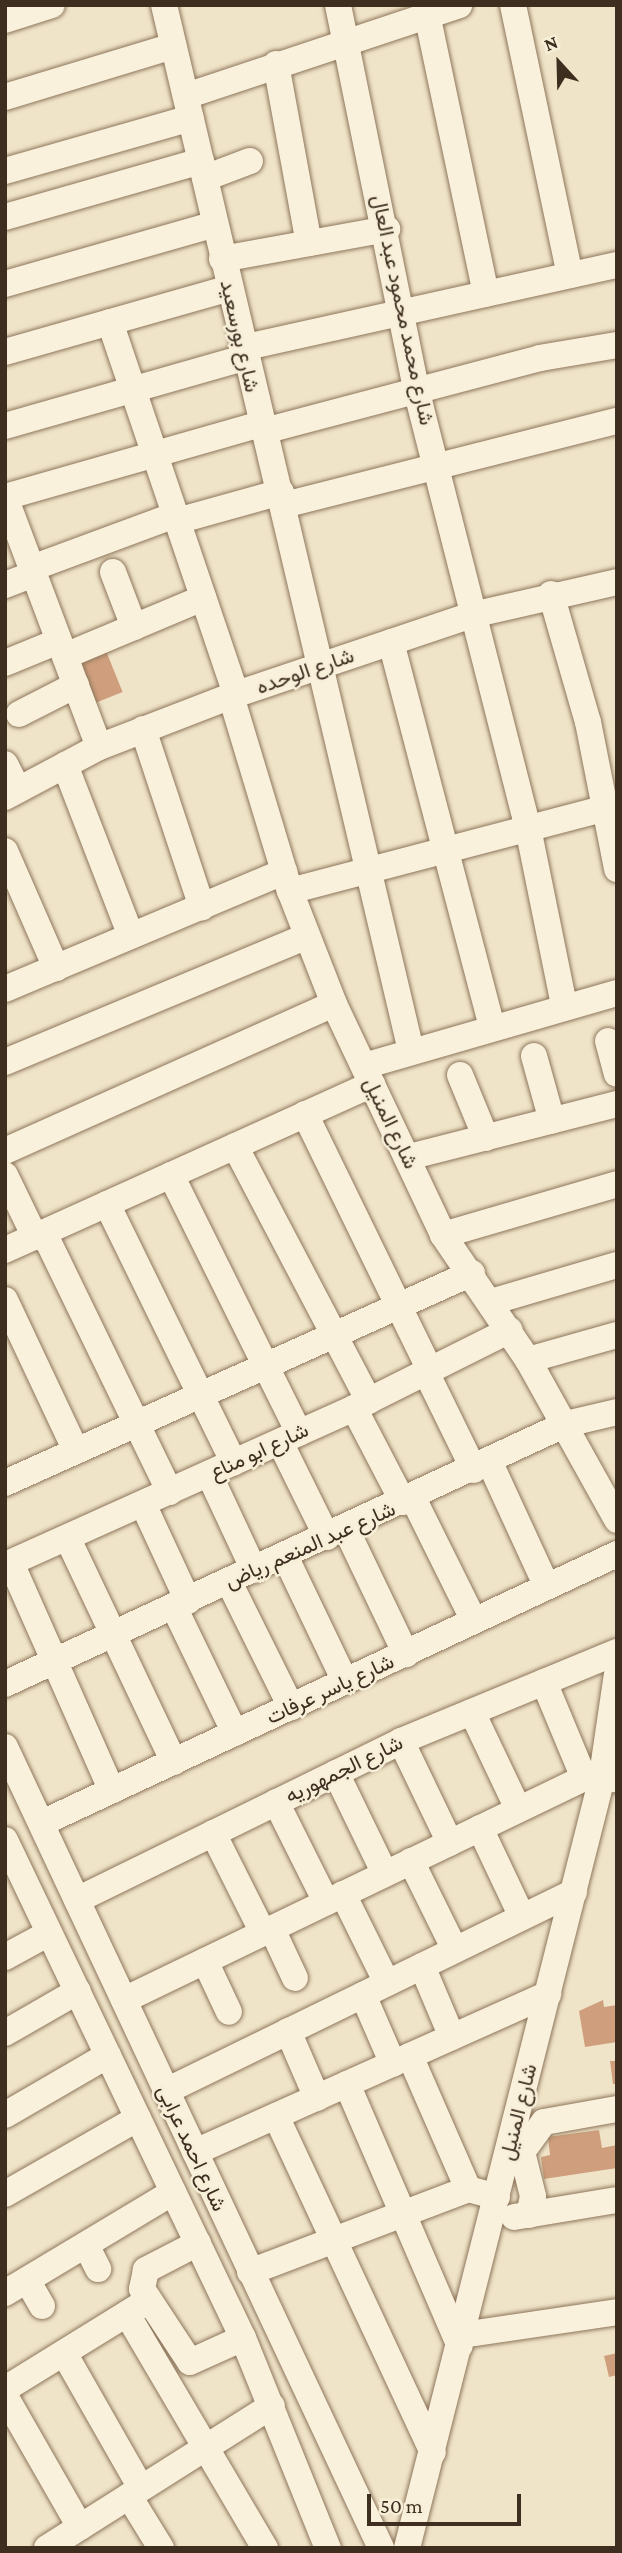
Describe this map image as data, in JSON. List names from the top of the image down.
{
  "streets": {
    "street": [
      "شارع محمد محمود عبد العال",
      "شارع بورسعيد",
      "شارع الوحده",
      "شارع المنيل",
      "شارع ابو مناع",
      "شارع عبد المنعم رياض",
      "شارع ياسر عرفات",
      "شارع الجمهوريه",
      "شارع احمد عرابى"
    ]
  },
  "crossings": [
    ["شارع محمد محمود عبد العال", "شارع الوحده"],
    ["شارع بورسعيد", "شارع الوحده"],
    ["شارع الوحده", "شارع المنيل"],
    ["شارع المنيل", "شارع ابو مناع"],
    ["شارع المنيل", "شارع عبد المنعم رياض"],
    ["شارع ياسر عرفات", "شارع احمد عرابى"],
    ["شارع الجمهوريه", "شارع احمد عرابى"]
  ],
  "scale_bar": "50 m",
  "north": "top"
}
